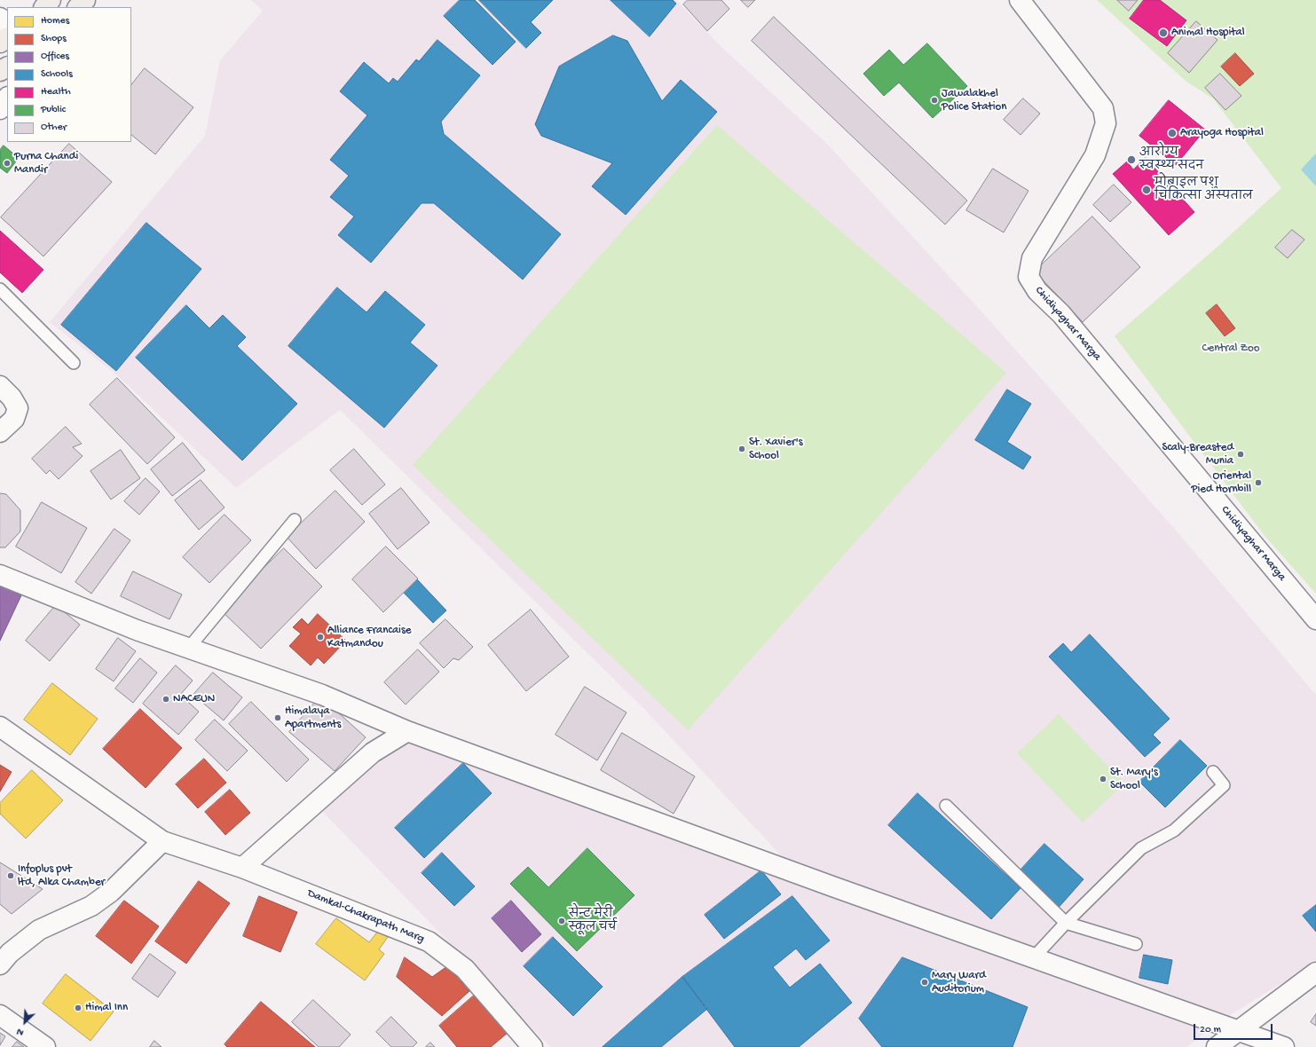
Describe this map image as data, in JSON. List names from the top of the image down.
{
  "streets": {
    "street": ["Chidiyaghar Marga", "Damkal-Chakrapath Marg"]
  },
  "parks": ["Central Zoo"],
  "places": [
    "Animal Hospital",
    "Jawalakhel Police Station",
    "Arayoga Hospital",
    "आरोग्य स्वस्थ्य सदन",
    "Purna Chandi Mandir",
    "मोबाइल पशु चिकित्सा अस्पताल",
    "St. Xavier's School",
    "Scaly-Breasted Munia",
    "Oriental Pied Hornbill",
    "Alliance Francaise Katmandou",
    "NACEUN",
    "Himalaya Apartments",
    "St. Mary's School",
    "Infoplus pvt ltd, Alka Chamber",
    "सेन्ट मेरी स्कूल चर्च",
    "Mary Ward Auditorium",
    "Himal Inn"
  ],
  "legend": [
    "Homes",
    "Shops",
    "Offices",
    "Schools",
    "Health",
    "Public",
    "Other"
  ],
  "scale_bar": "20 m",
  "north": "bottom left"
}
